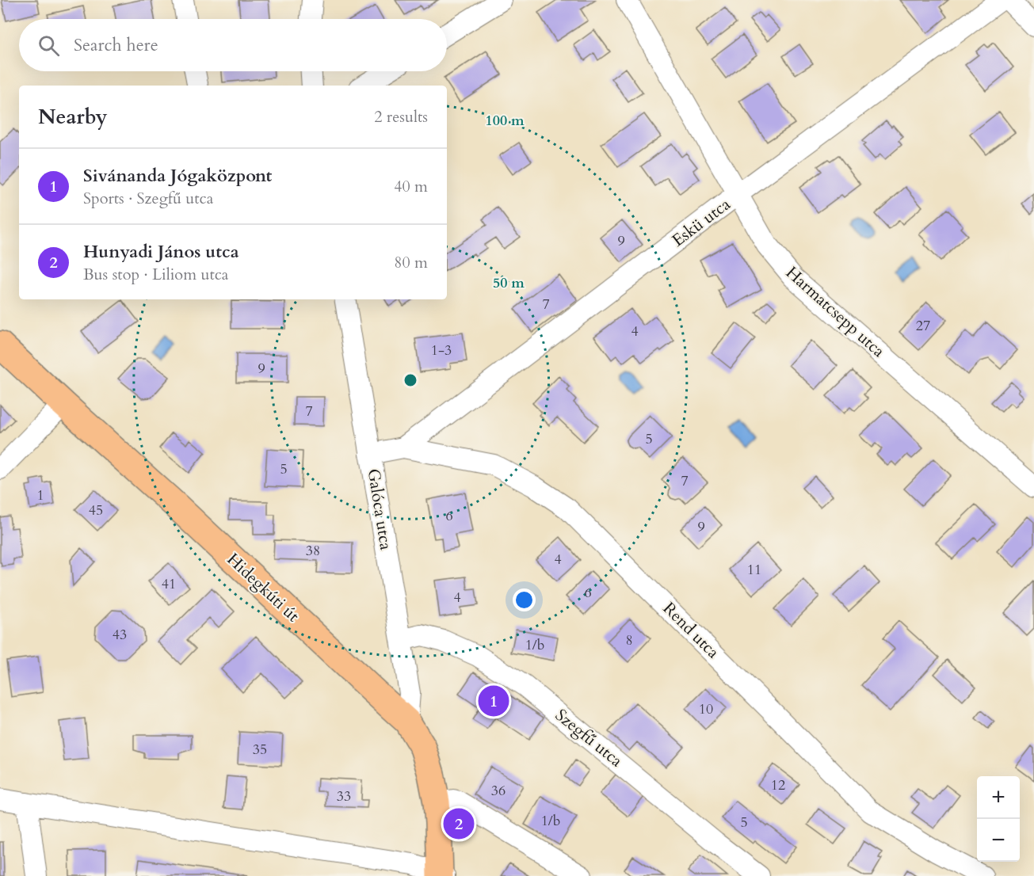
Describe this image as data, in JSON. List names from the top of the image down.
{
  "streets": {
    "main road": ["Hidegkúti út"],
    "street": [
      "Eskü utca",
      "Harmatcsepp utca",
      "Galóca utca",
      "Rend utca",
      "Szegfű utca"
    ]
  },
  "crossings": [
    ["Eskü utca", "Harmatcsepp utca"],
    ["Eskü utca", "Rend utca"],
    ["Galóca utca", "Hidegkúti út"],
    ["Galóca utca", "Rend utca"],
    ["Galóca utca", "Szegfű utca"]
  ],
  "house_numbers": [
    "9",
    "7",
    "27",
    "4",
    "1-3",
    "9",
    "7",
    "5",
    "5",
    "7",
    "1",
    "45",
    "6",
    "9",
    "38",
    "4",
    "11",
    "41",
    "6",
    "4",
    "43",
    "8",
    "1/b",
    "10",
    "35",
    "12",
    "36",
    "33",
    "1/b",
    "5"
  ],
  "page": {
    "search": "Search here",
    "heading": ["Nearby", "2 results"],
    "list": [
      {
        "mark": "1",
        "name": "Sivánanda Jógaközpont",
        "note": "Sports · Szegfű utca",
        "value": "40 m"
      },
      {
        "mark": "2",
        "name": "Hunyadi János utca",
        "note": "Bus stop · Liliom utca",
        "value": "80 m"
      }
    ],
    "pins": ["1", "2"],
    "map_buttons": ["+", "−"]
  },
  "rings": ["100 m", "50 m"]
}
